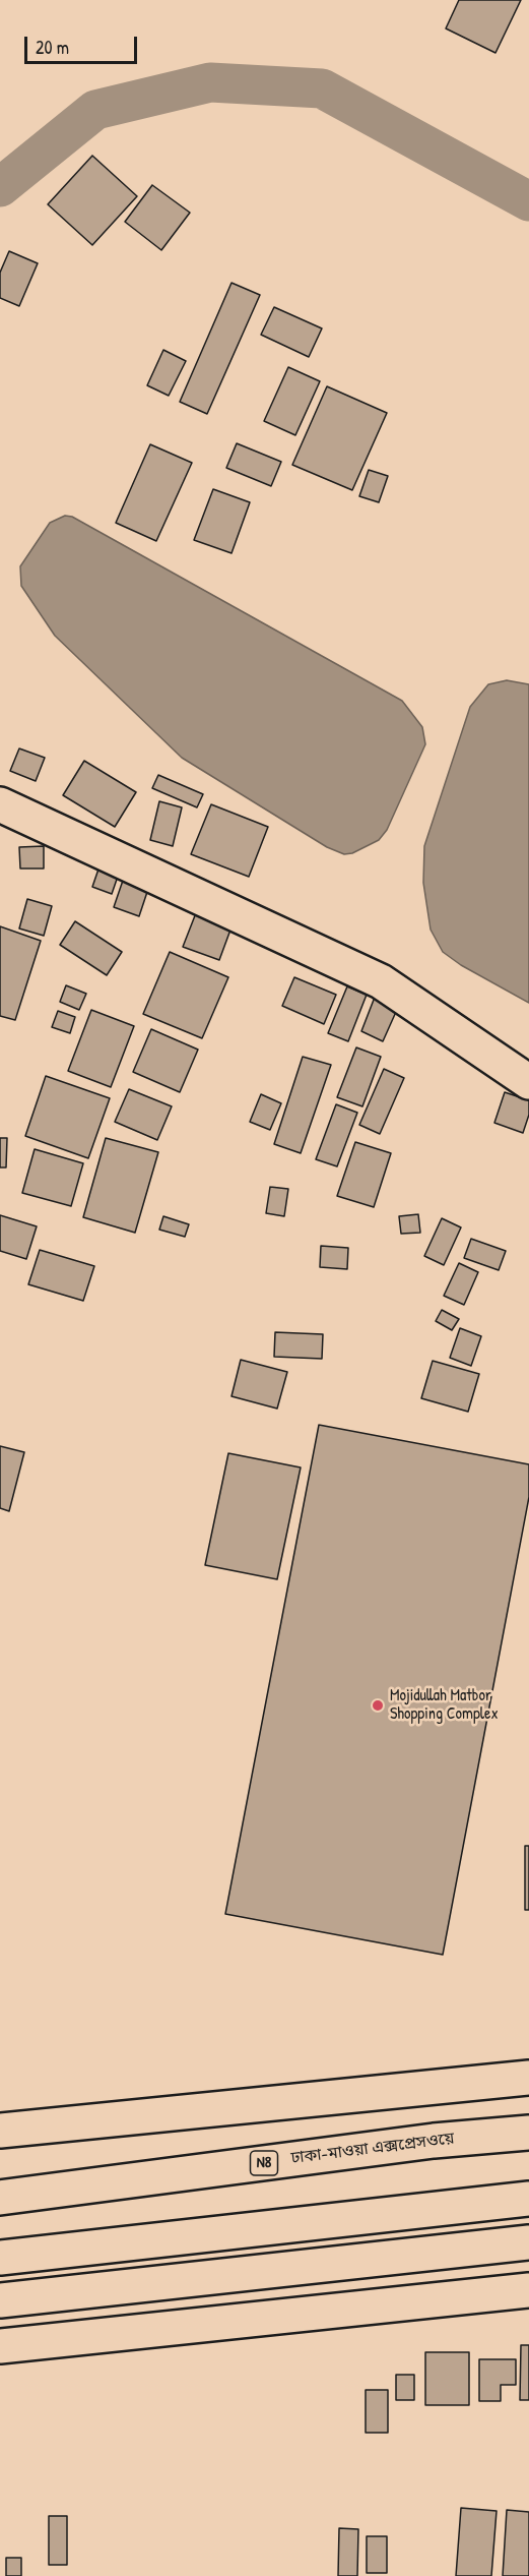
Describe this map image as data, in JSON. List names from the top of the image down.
{
  "streets": {
    "main road": ["ঢাকা-মাওয়া এক্সপ্রেসওয়ে", "N8"]
  },
  "places": ["Mojidullah Matbor Shopping Complex"],
  "scale_bar": "20 m"
}
